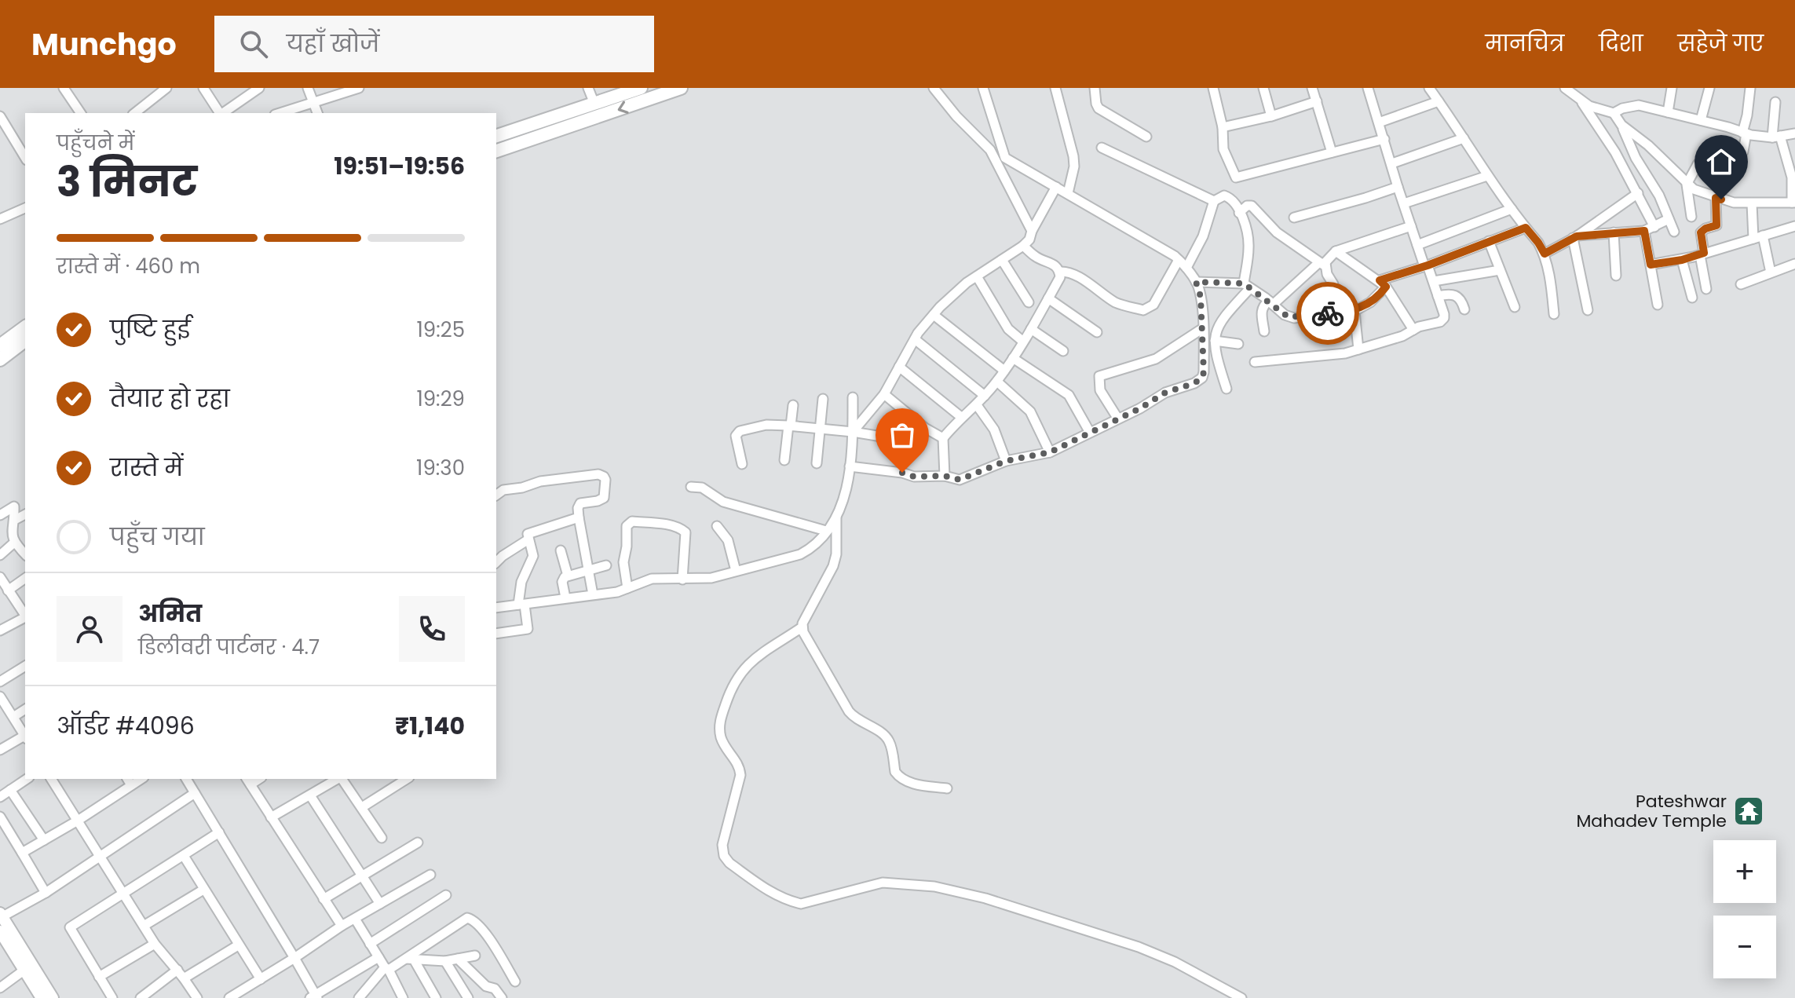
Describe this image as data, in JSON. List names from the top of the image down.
{
  "places": {
    "temple": ["Pateshwar Mahadev Temple"]
  },
  "page": {
    "header": "Munchgo",
    "search": "यहाँ खोजें",
    "nav": ["मानचित्र", "दिशा", "सहेजे गए"],
    "heading": ["3 मिनट", "पहुँचने में", "19:51–19:56"],
    "panel": [
      "अमित",
      "डिलीवरी पार्टनर · 4.7",
      "ऑर्डर #4096",
      "₹1,140"
    ],
    "bar": "रास्ते में · 460 m",
    "list": [
      ["पुष्टि हुई", "19:25"],
      ["तैयार हो रहा", "19:29"],
      ["रास्ते में", "19:30"],
      "पहुँच गया"
    ],
    "map_buttons": ["+", "−"]
  }
}
